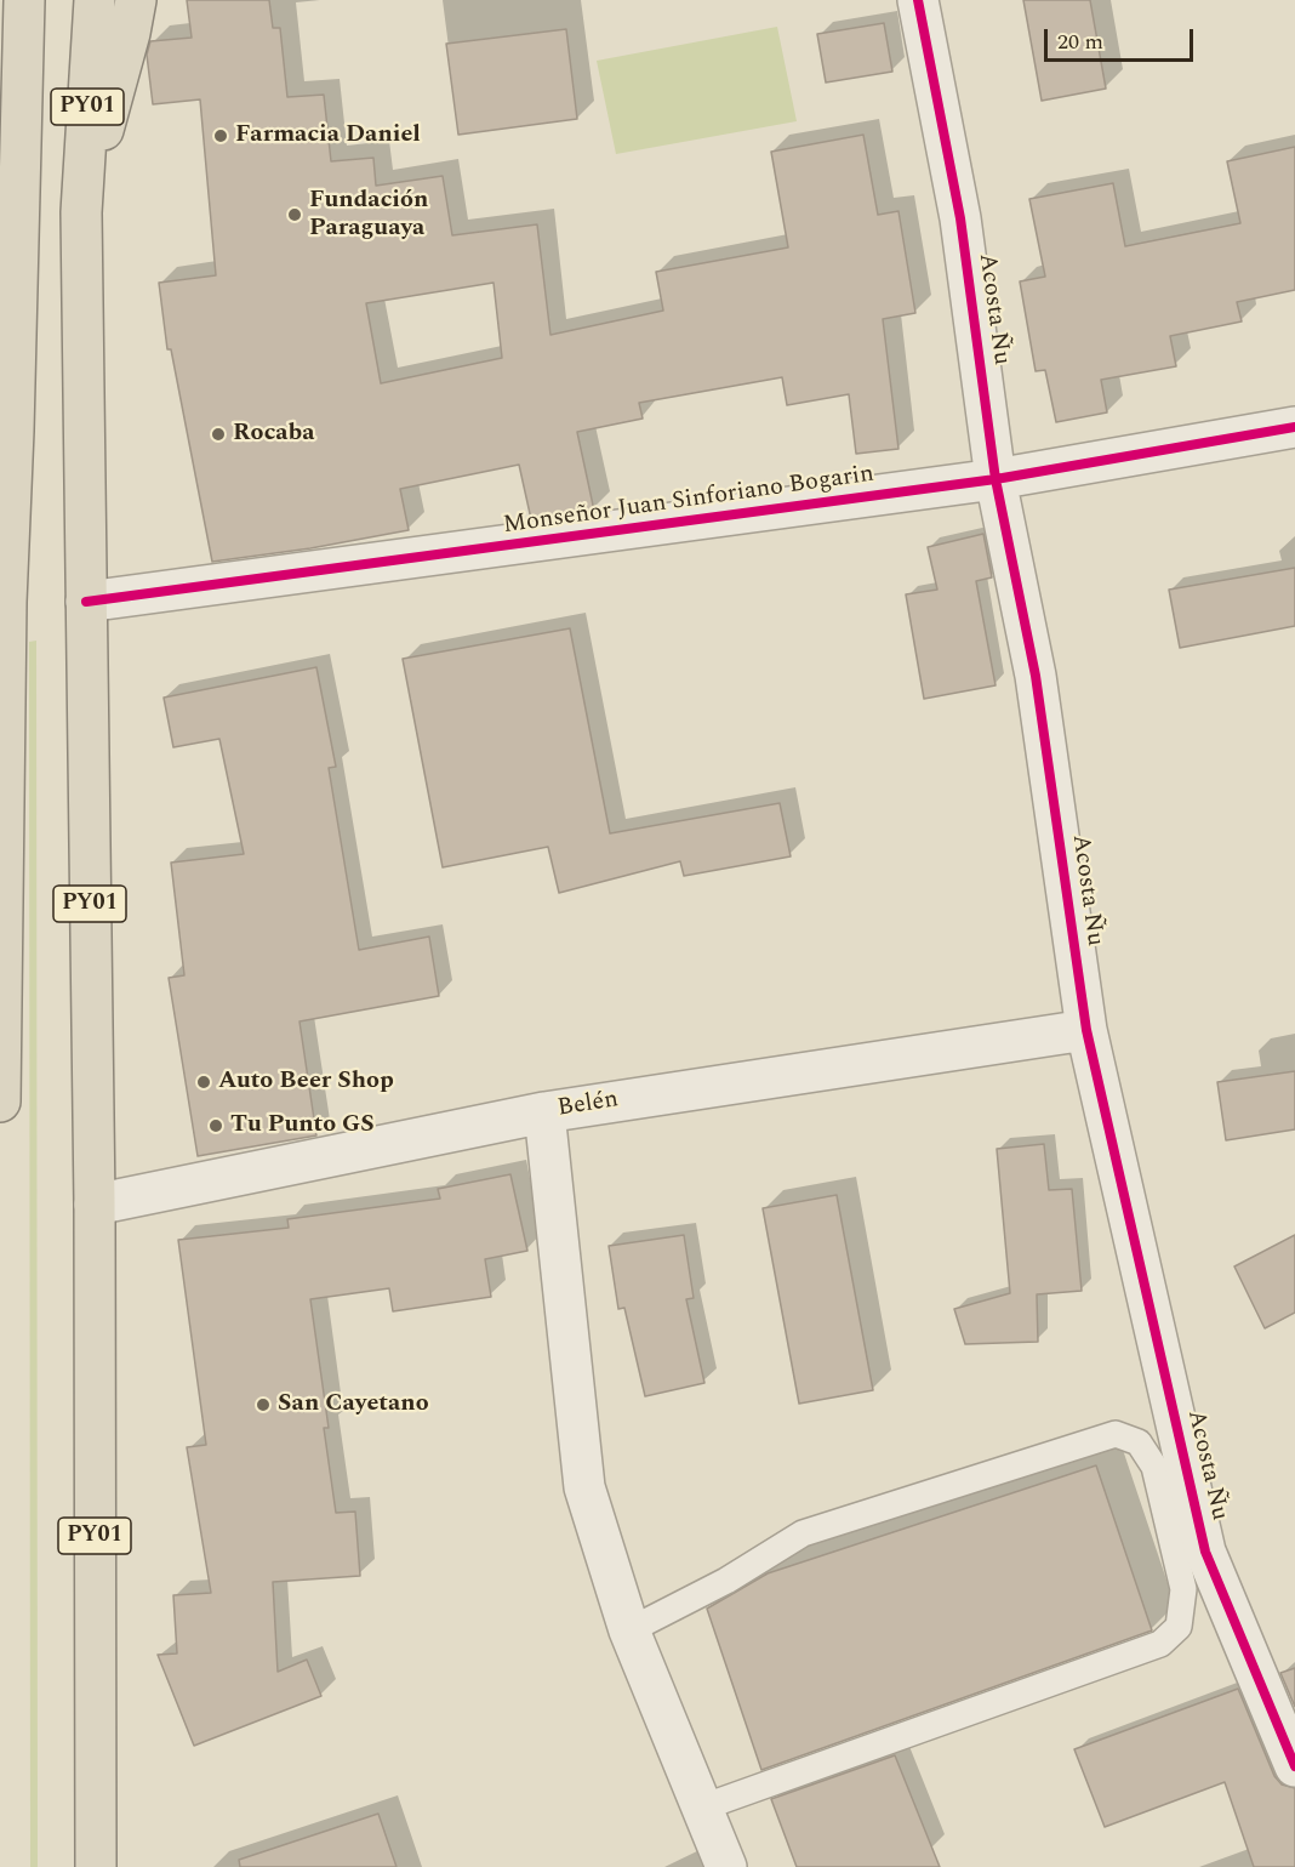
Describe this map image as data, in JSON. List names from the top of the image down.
{
  "streets": {
    "highway": ["PY01"],
    "street": ["Acosta Ñu", "Monseñor Juan Sinforiano Bogarin", "Belén"]
  },
  "crossings": [
    ["PY01", "Monseñor Juan Sinforiano Bogarin"],
    ["PY01", "Belén"],
    ["Acosta Ñu", "Monseñor Juan Sinforiano Bogarin"],
    ["Acosta Ñu", "Belén"]
  ],
  "places": [
    "Farmacia Daniel",
    "Fundación Paraguaya",
    "Rocaba",
    "Auto Beer Shop",
    "Tu Punto GS",
    "San Cayetano"
  ],
  "scale_bar": "20 m"
}
